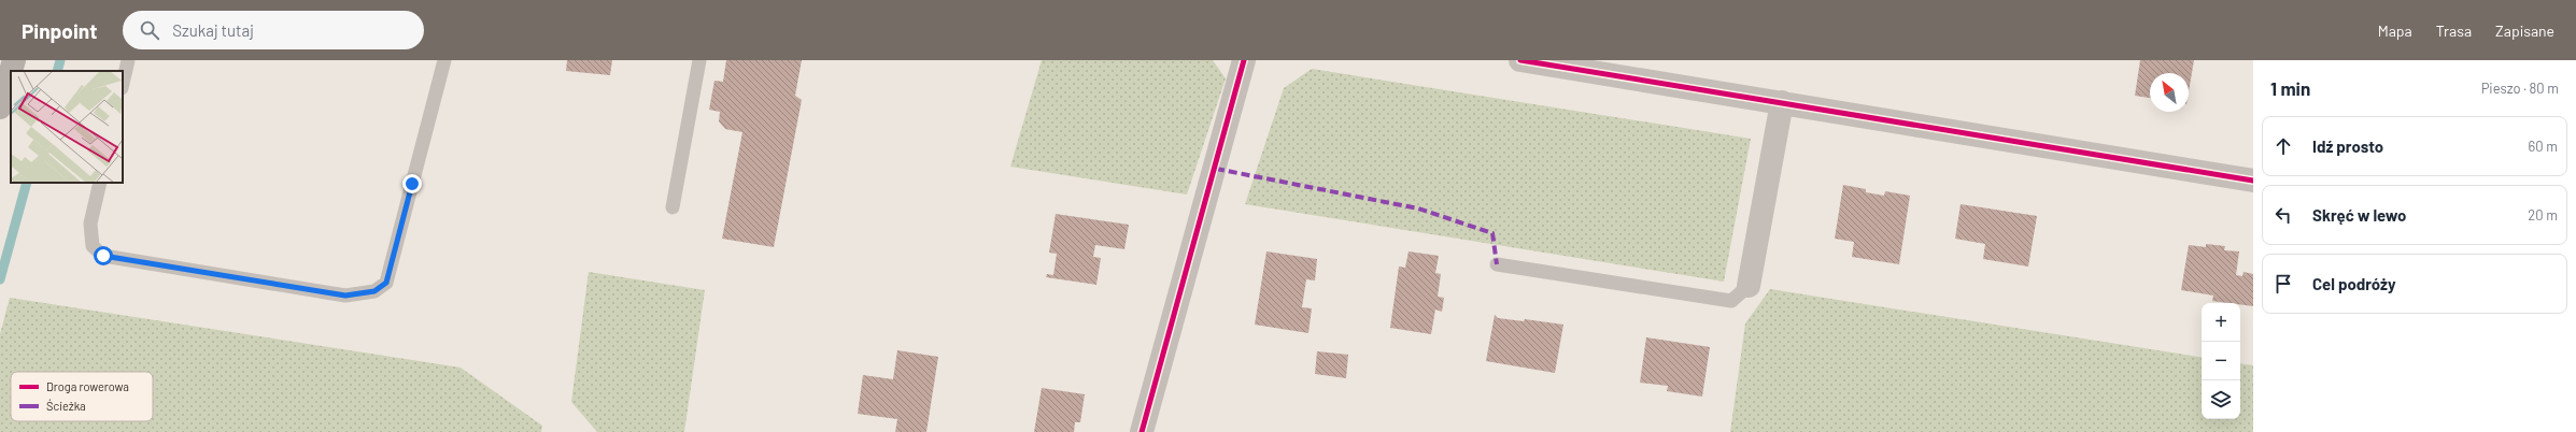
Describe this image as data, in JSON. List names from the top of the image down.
{
  "legend": ["Droga rowerowa", "Ścieżka"],
  "north": "top left",
  "page": {
    "header": "Pinpoint",
    "search": "Szukaj tutaj",
    "nav": ["Mapa", "Trasa", "Zapisane"],
    "heading": ["1 min", "Pieszo · 80 m"],
    "list": [
      ["Idź prosto", "60 m"],
      ["Skręć w lewo", "20 m"],
      "Cel podróży"
    ],
    "map_buttons": ["+", "−"]
  }
}
